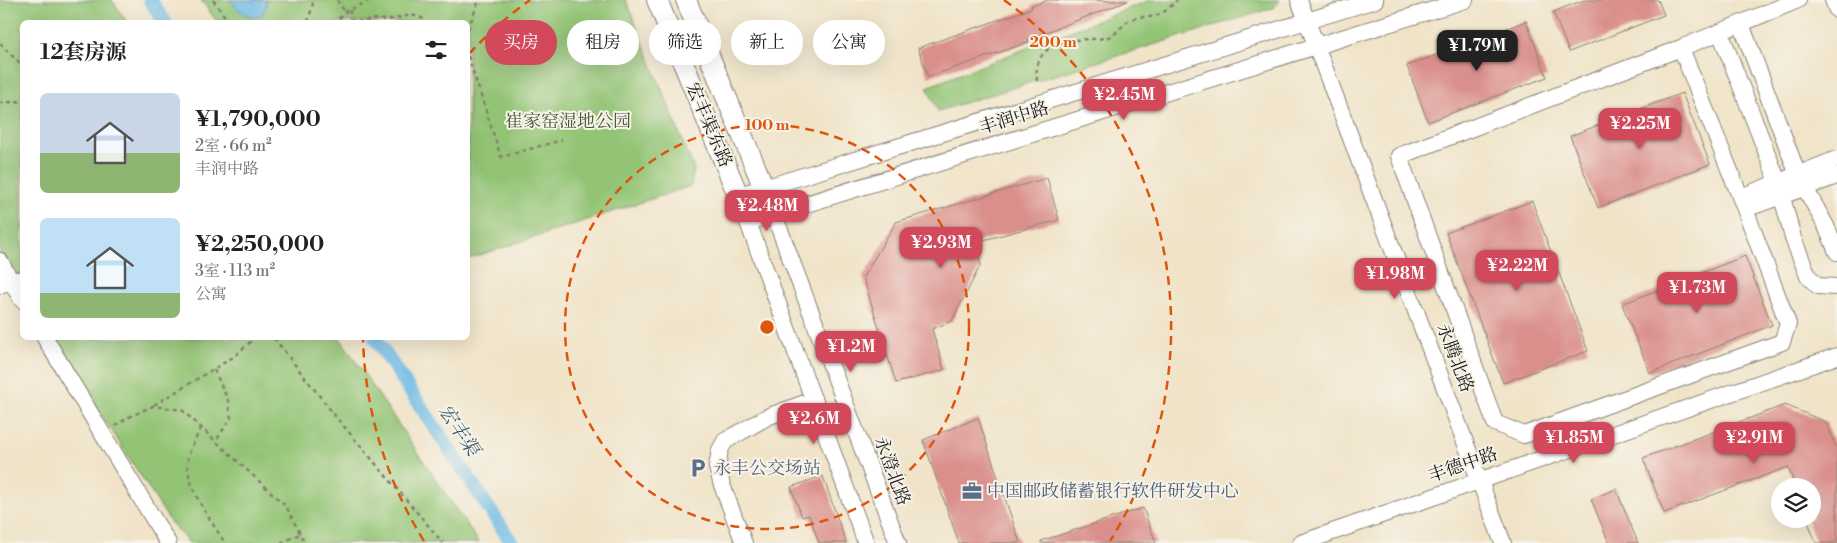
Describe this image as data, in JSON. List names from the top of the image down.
{
  "streets": {
    "main road": ["宏丰渠东路"],
    "street": [
      "丰润中路",
      "永腾北路",
      "丰德中路",
      "永澄北路"
    ]
  },
  "crossings": [
    ["丰润中路", "宏丰渠东路"],
    ["丰润中路", "永腾北路"],
    ["丰润中路", "永澄北路"],
    ["宏丰渠东路", "永澄北路"],
    ["永腾北路", "丰德中路"]
  ],
  "water": ["宏丰渠"],
  "parks": ["崔家窑湿地公园"],
  "places": {
    "parking": ["永丰公交场站"],
    "office": ["中国邮政储蓄银行软件研发中心"]
  },
  "page": {
    "chip": [
      "买房",
      "租房",
      "筛选",
      "新上",
      "公寓"
    ],
    "heading": "12套房源",
    "price": [
      "¥1.79M",
      "¥2.45M",
      "¥2.25M",
      "¥2.48M",
      "¥2.93M",
      "¥2.22M",
      "¥1.98M",
      "¥1.73M",
      "¥1.2M",
      "¥2.6M",
      "¥1.85M",
      "¥2.91M"
    ],
    "list": [
      {
        "name": "¥1,790,000",
        "note": "2室 · 66 m² · 丰润中路"
      },
      {
        "name": "¥2,250,000",
        "note": "3室 · 113 m² · 公寓"
      }
    ]
  },
  "rings": ["200 m", "100 m"]
}
